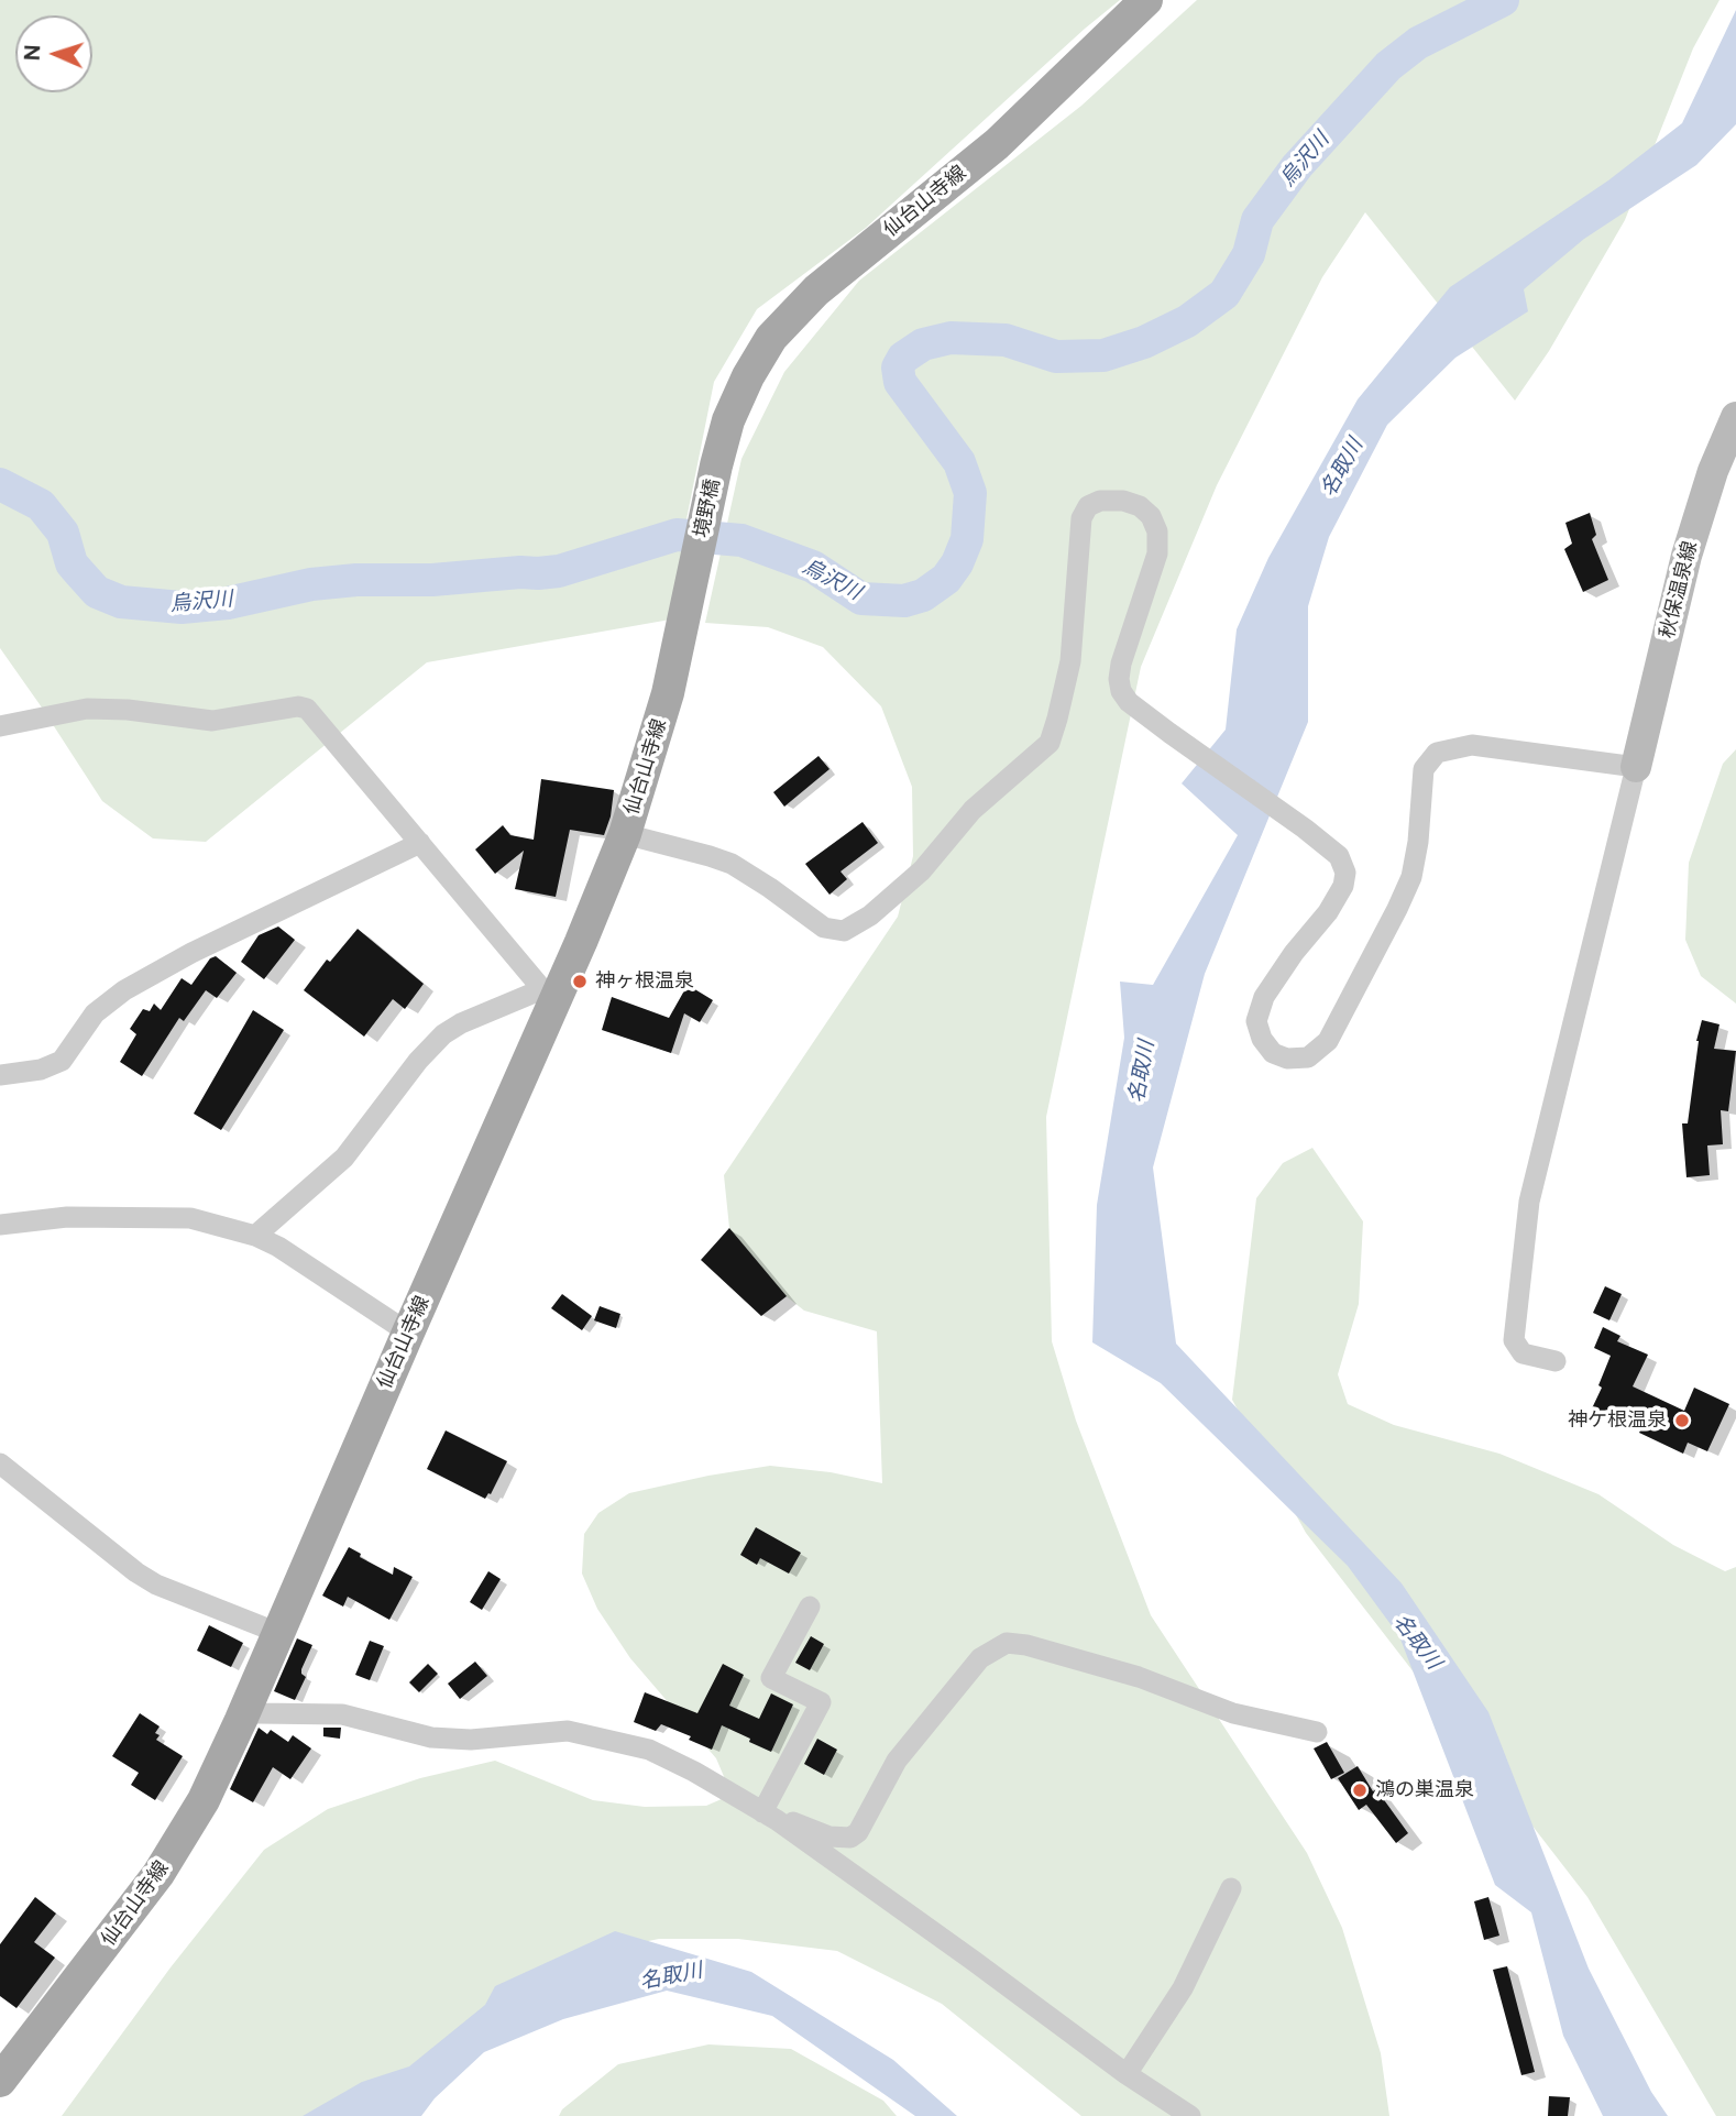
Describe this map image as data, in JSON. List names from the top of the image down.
{
  "streets": {
    "main road": ["仙台山寺線", "境野橋", "秋保温泉線"]
  },
  "crossings": [
    ["仙台山寺線", "境野橋"]
  ],
  "water": ["烏沢川", "名取川"],
  "places": ["神ヶ根温泉", "神ケ根温泉", "鴻の巣温泉"],
  "north": "left"
}
